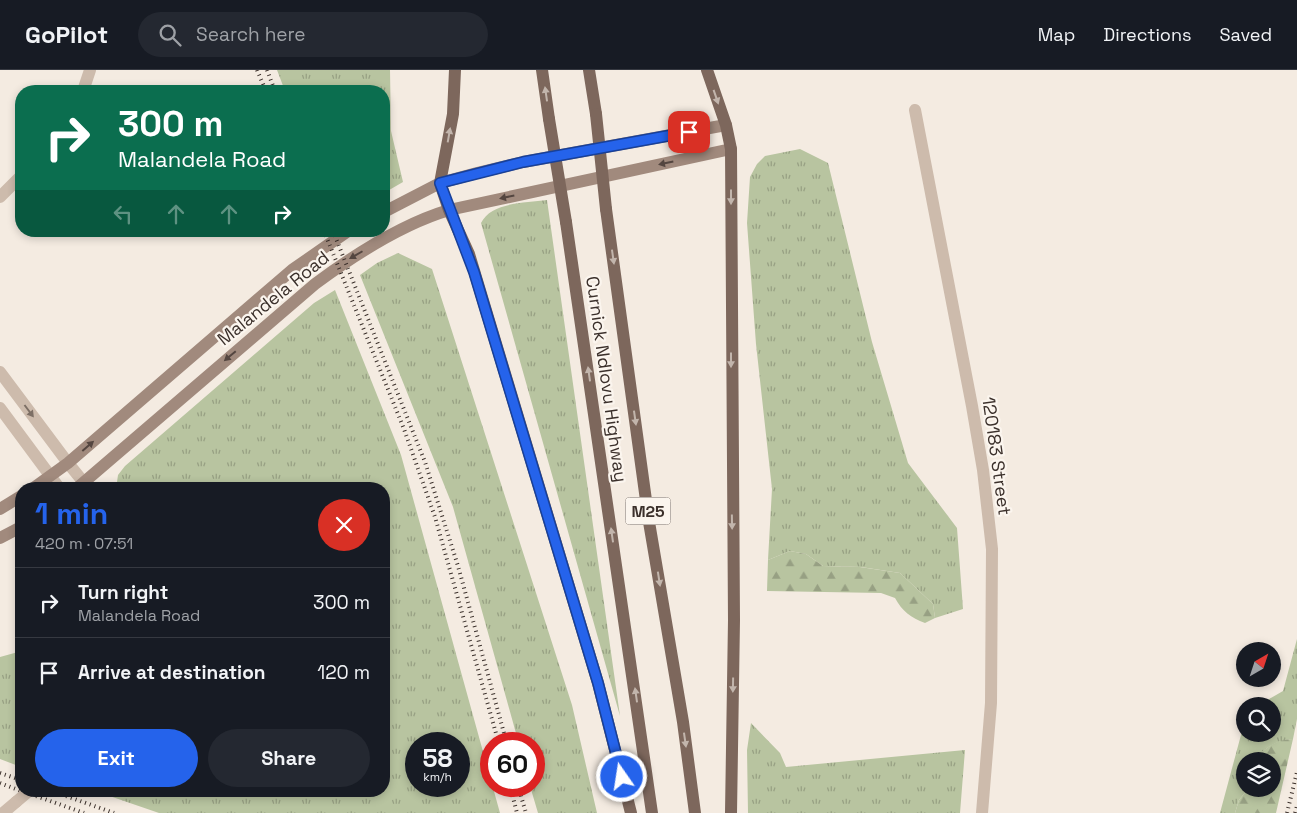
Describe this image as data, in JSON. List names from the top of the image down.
{
  "streets": {
    "main road": ["Malandela Road", "Curnick Ndlovu Highway", "M25"],
    "street": ["120183 Street"]
  },
  "north": "top right",
  "page": {
    "header": "GoPilot",
    "search": "Search here",
    "nav": ["Map", "Directions", "Saved"],
    "turn": ["300 m", "Malandela Road"],
    "heading": ["1 min", "420 m · 07:51"],
    "list": [
      {
        "name": "Turn right",
        "note": "Malandela Road",
        "value": "300 m"
      },
      {
        "name": "Arrive at destination",
        "value": "120 m"
      }
    ],
    "buttons": ["Exit", "Share"],
    "speed": "58 km/h",
    "limit": "60"
  }
}
